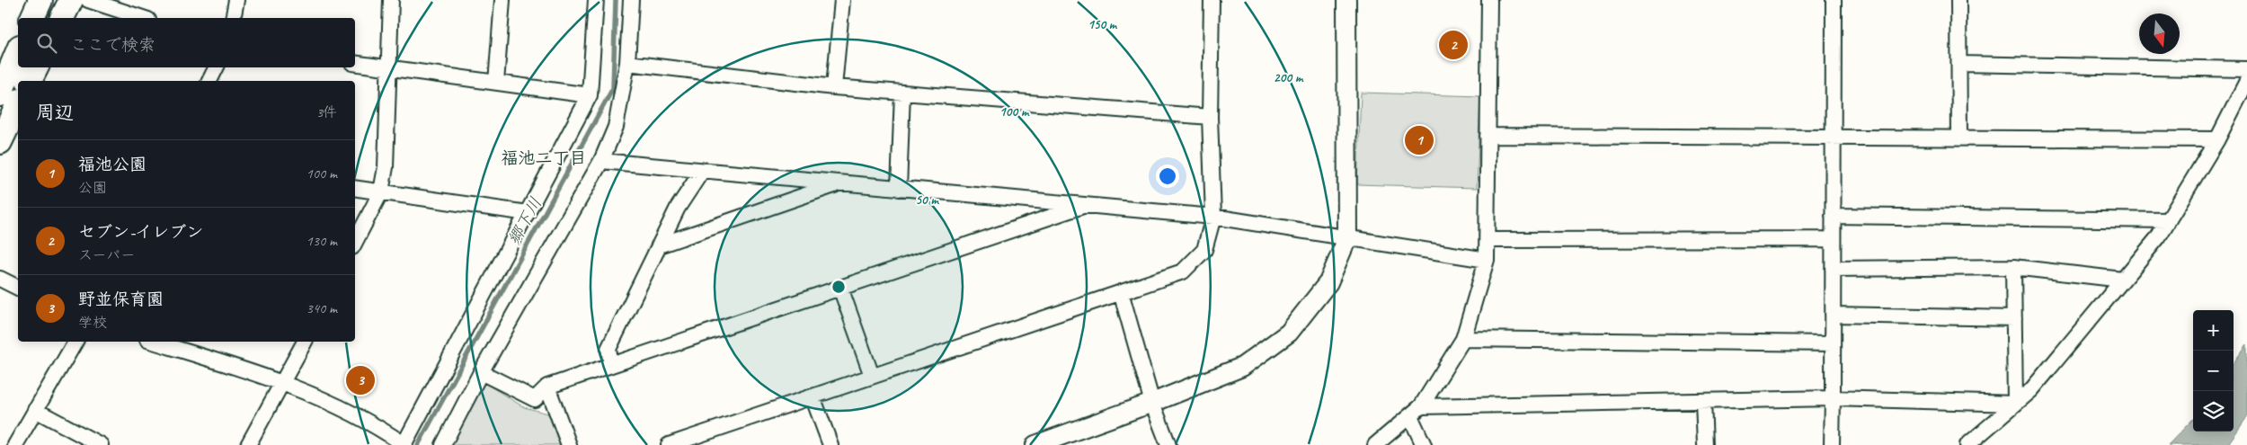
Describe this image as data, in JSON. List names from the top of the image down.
{
  "districts": ["福池二丁目"],
  "water": ["郷下川"],
  "north": "bottom",
  "page": {
    "search": "ここで検索",
    "pins": ["2", "1", "3"],
    "heading": ["周辺", "3件"],
    "list": [
      {
        "mark": "1",
        "name": "福池公園",
        "note": "公園",
        "value": "100 m"
      },
      {
        "mark": "2",
        "name": "セブン-イレブン",
        "note": "スーパー",
        "value": "130 m"
      },
      {
        "mark": "3",
        "name": "野並保育園",
        "note": "学校",
        "value": "340 m"
      }
    ],
    "map_buttons": ["+", "−"]
  },
  "rings": [
    "150 m",
    "200 m",
    "100 m",
    "50 m"
  ]
}
